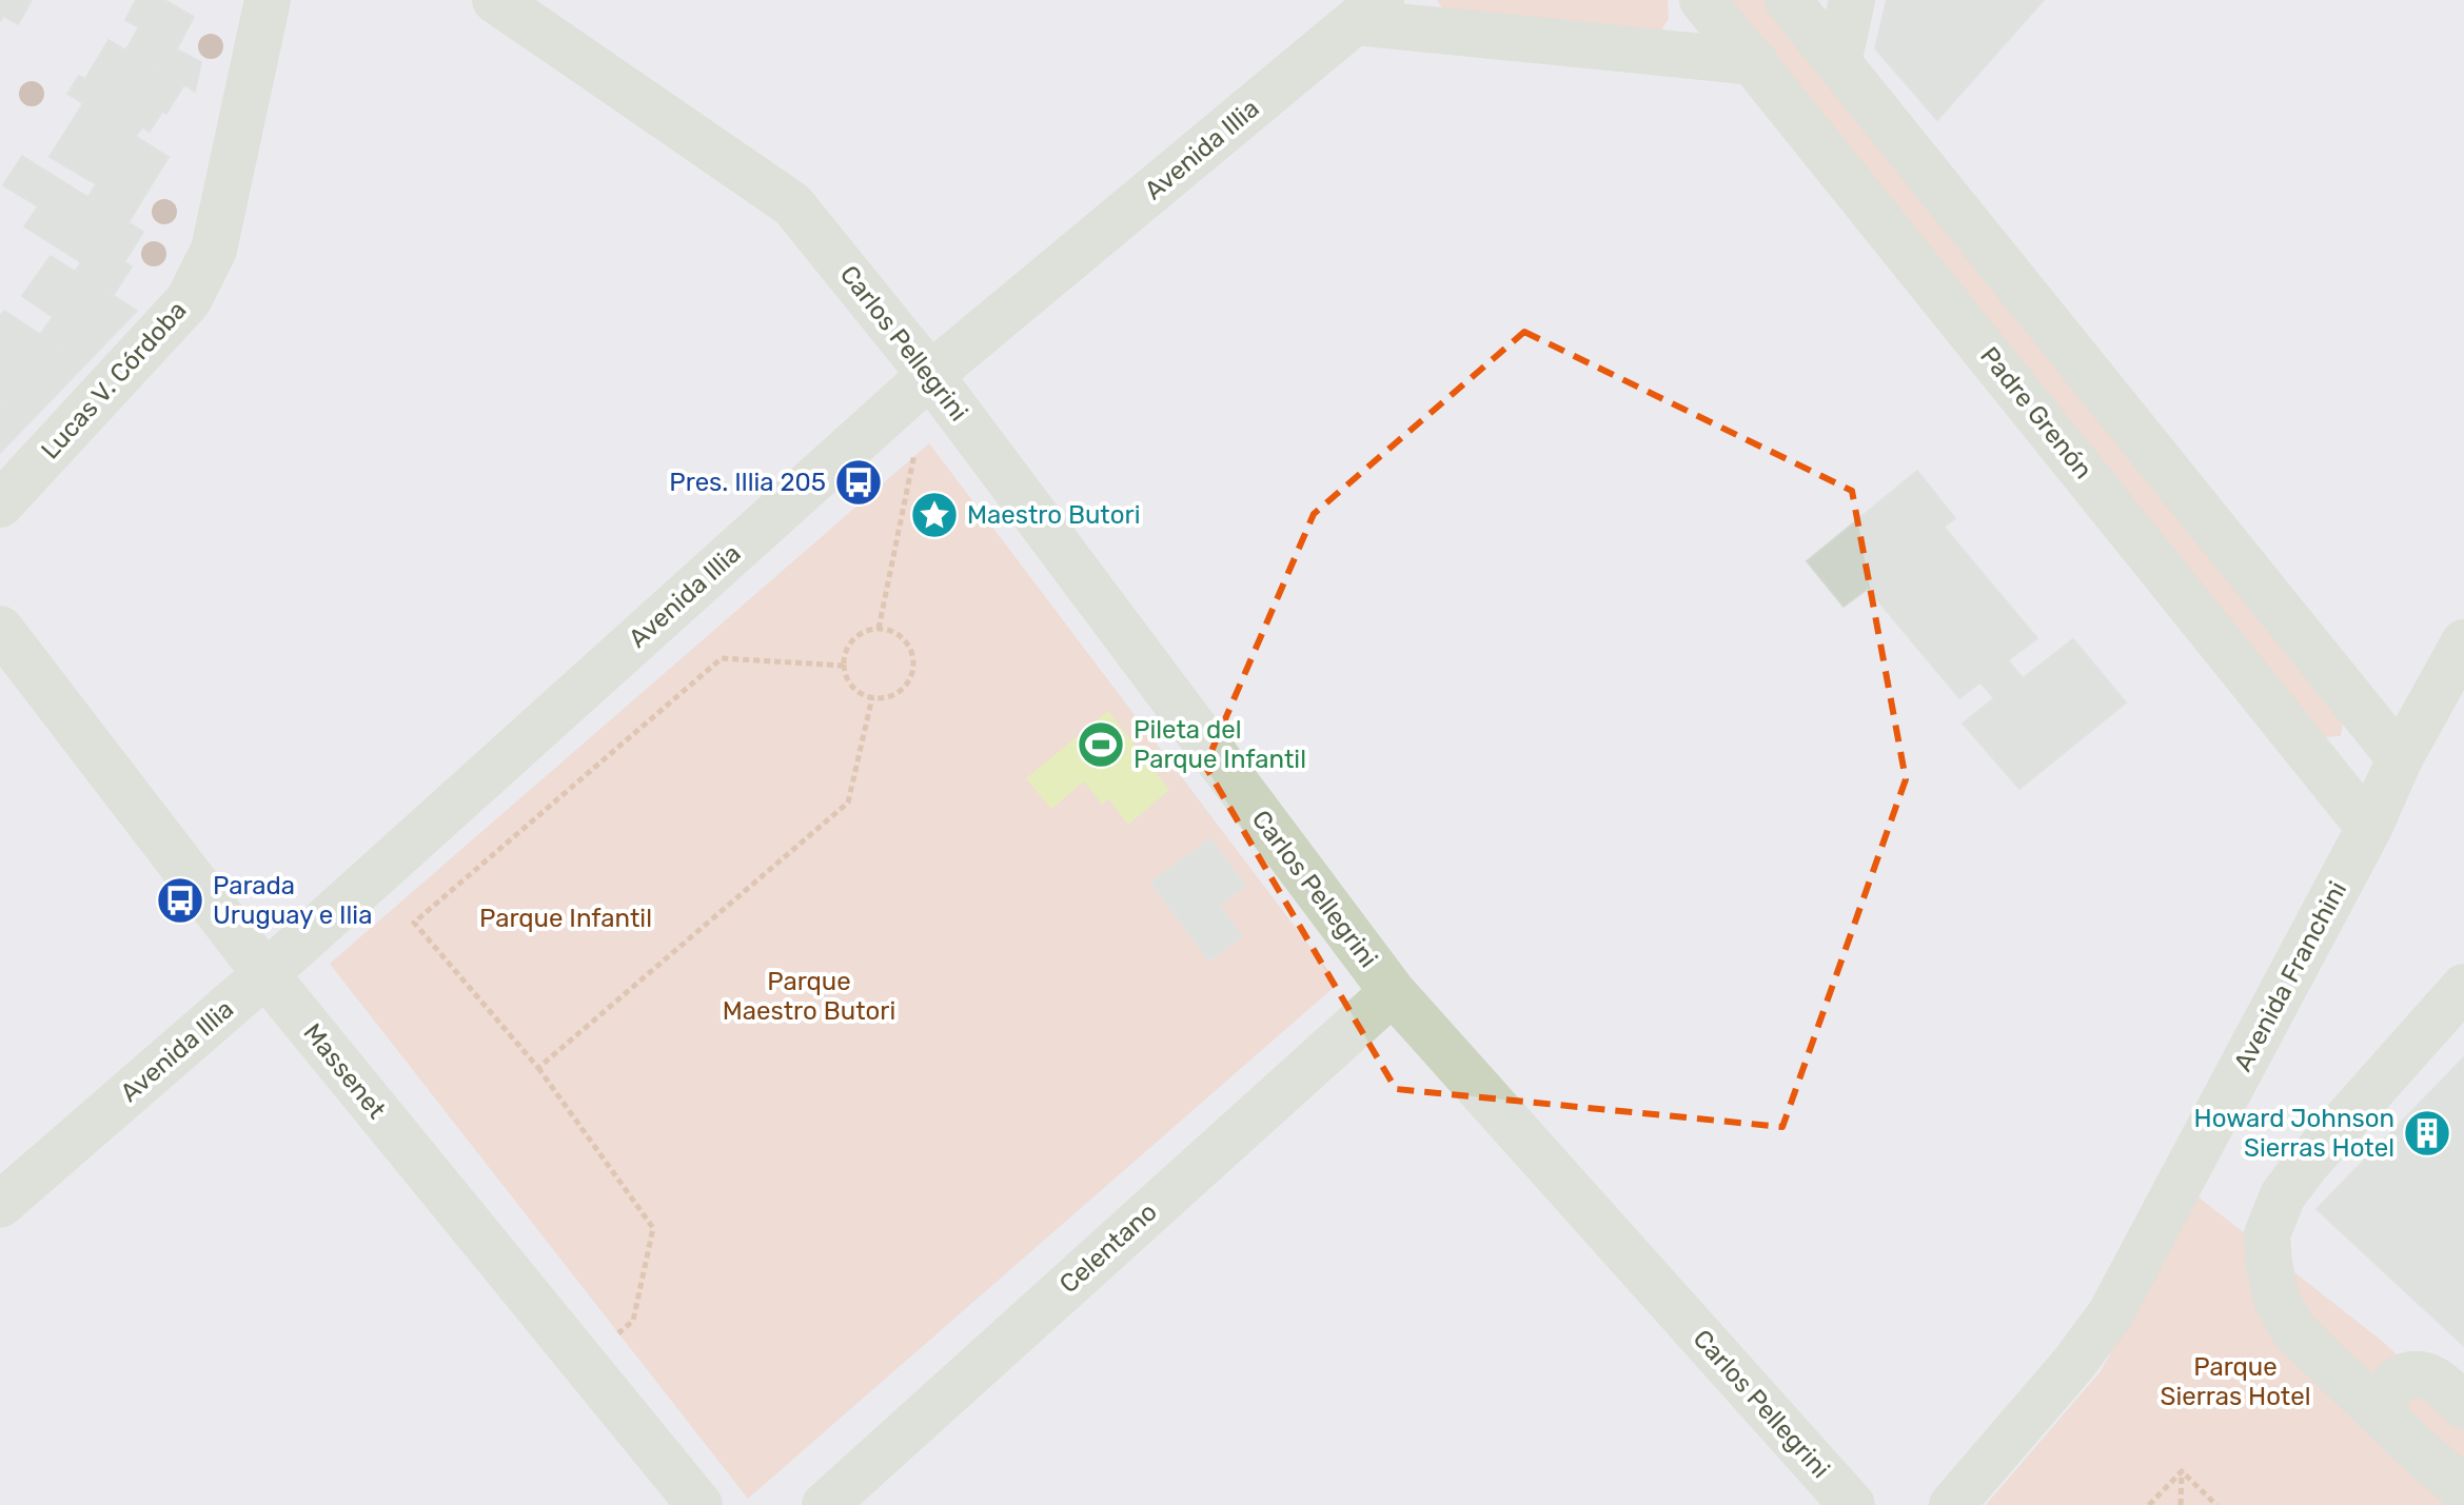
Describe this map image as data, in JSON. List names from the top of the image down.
{
  "streets": {
    "street": [
      "Avenida Illia",
      "Carlos Pellegrini",
      "Lucas V. Córdoba",
      "Padre Grenón",
      "Avenida Franchini",
      "Massenet",
      "Celentano"
    ]
  },
  "crossings": [
    ["Avenida Illia", "Carlos Pellegrini"],
    ["Avenida Illia", "Massenet"],
    ["Carlos Pellegrini", "Celentano"],
    ["Padre Grenón", "Avenida Franchini"]
  ],
  "parks": ["Parque Infantil", "Parque Maestro Butori", "Parque Sierras Hotel"],
  "places": {
    "bus stop": ["Pres. Illia 205", "Parada Uruguay e Ilia"],
    "place": ["Maestro Butori"],
    "sports": ["Pileta del Parque Infantil"],
    "building": ["Howard Johnson Sierras Hotel"]
  }
}
